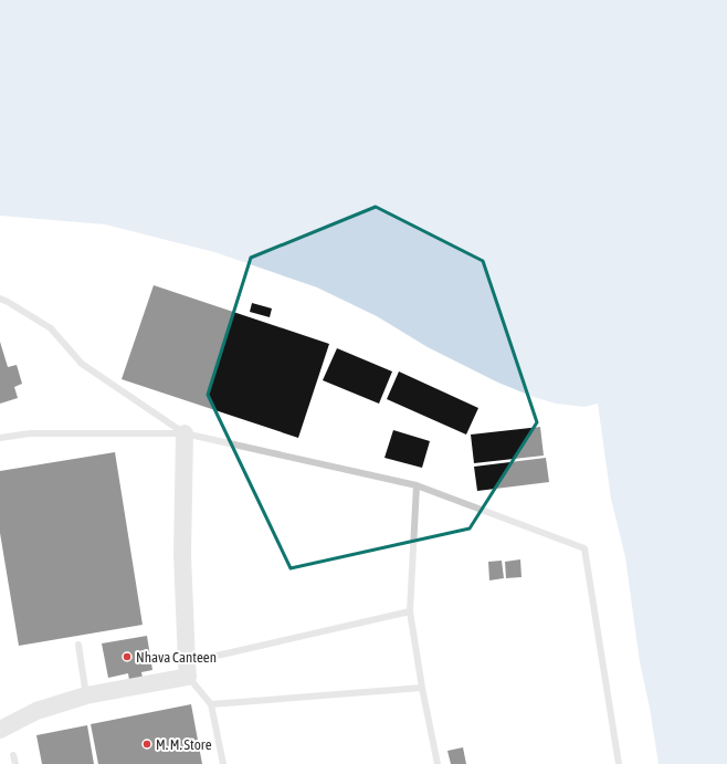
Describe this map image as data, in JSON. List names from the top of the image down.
{
  "places": ["Nhava Canteen", "M. M. Store"]
}
